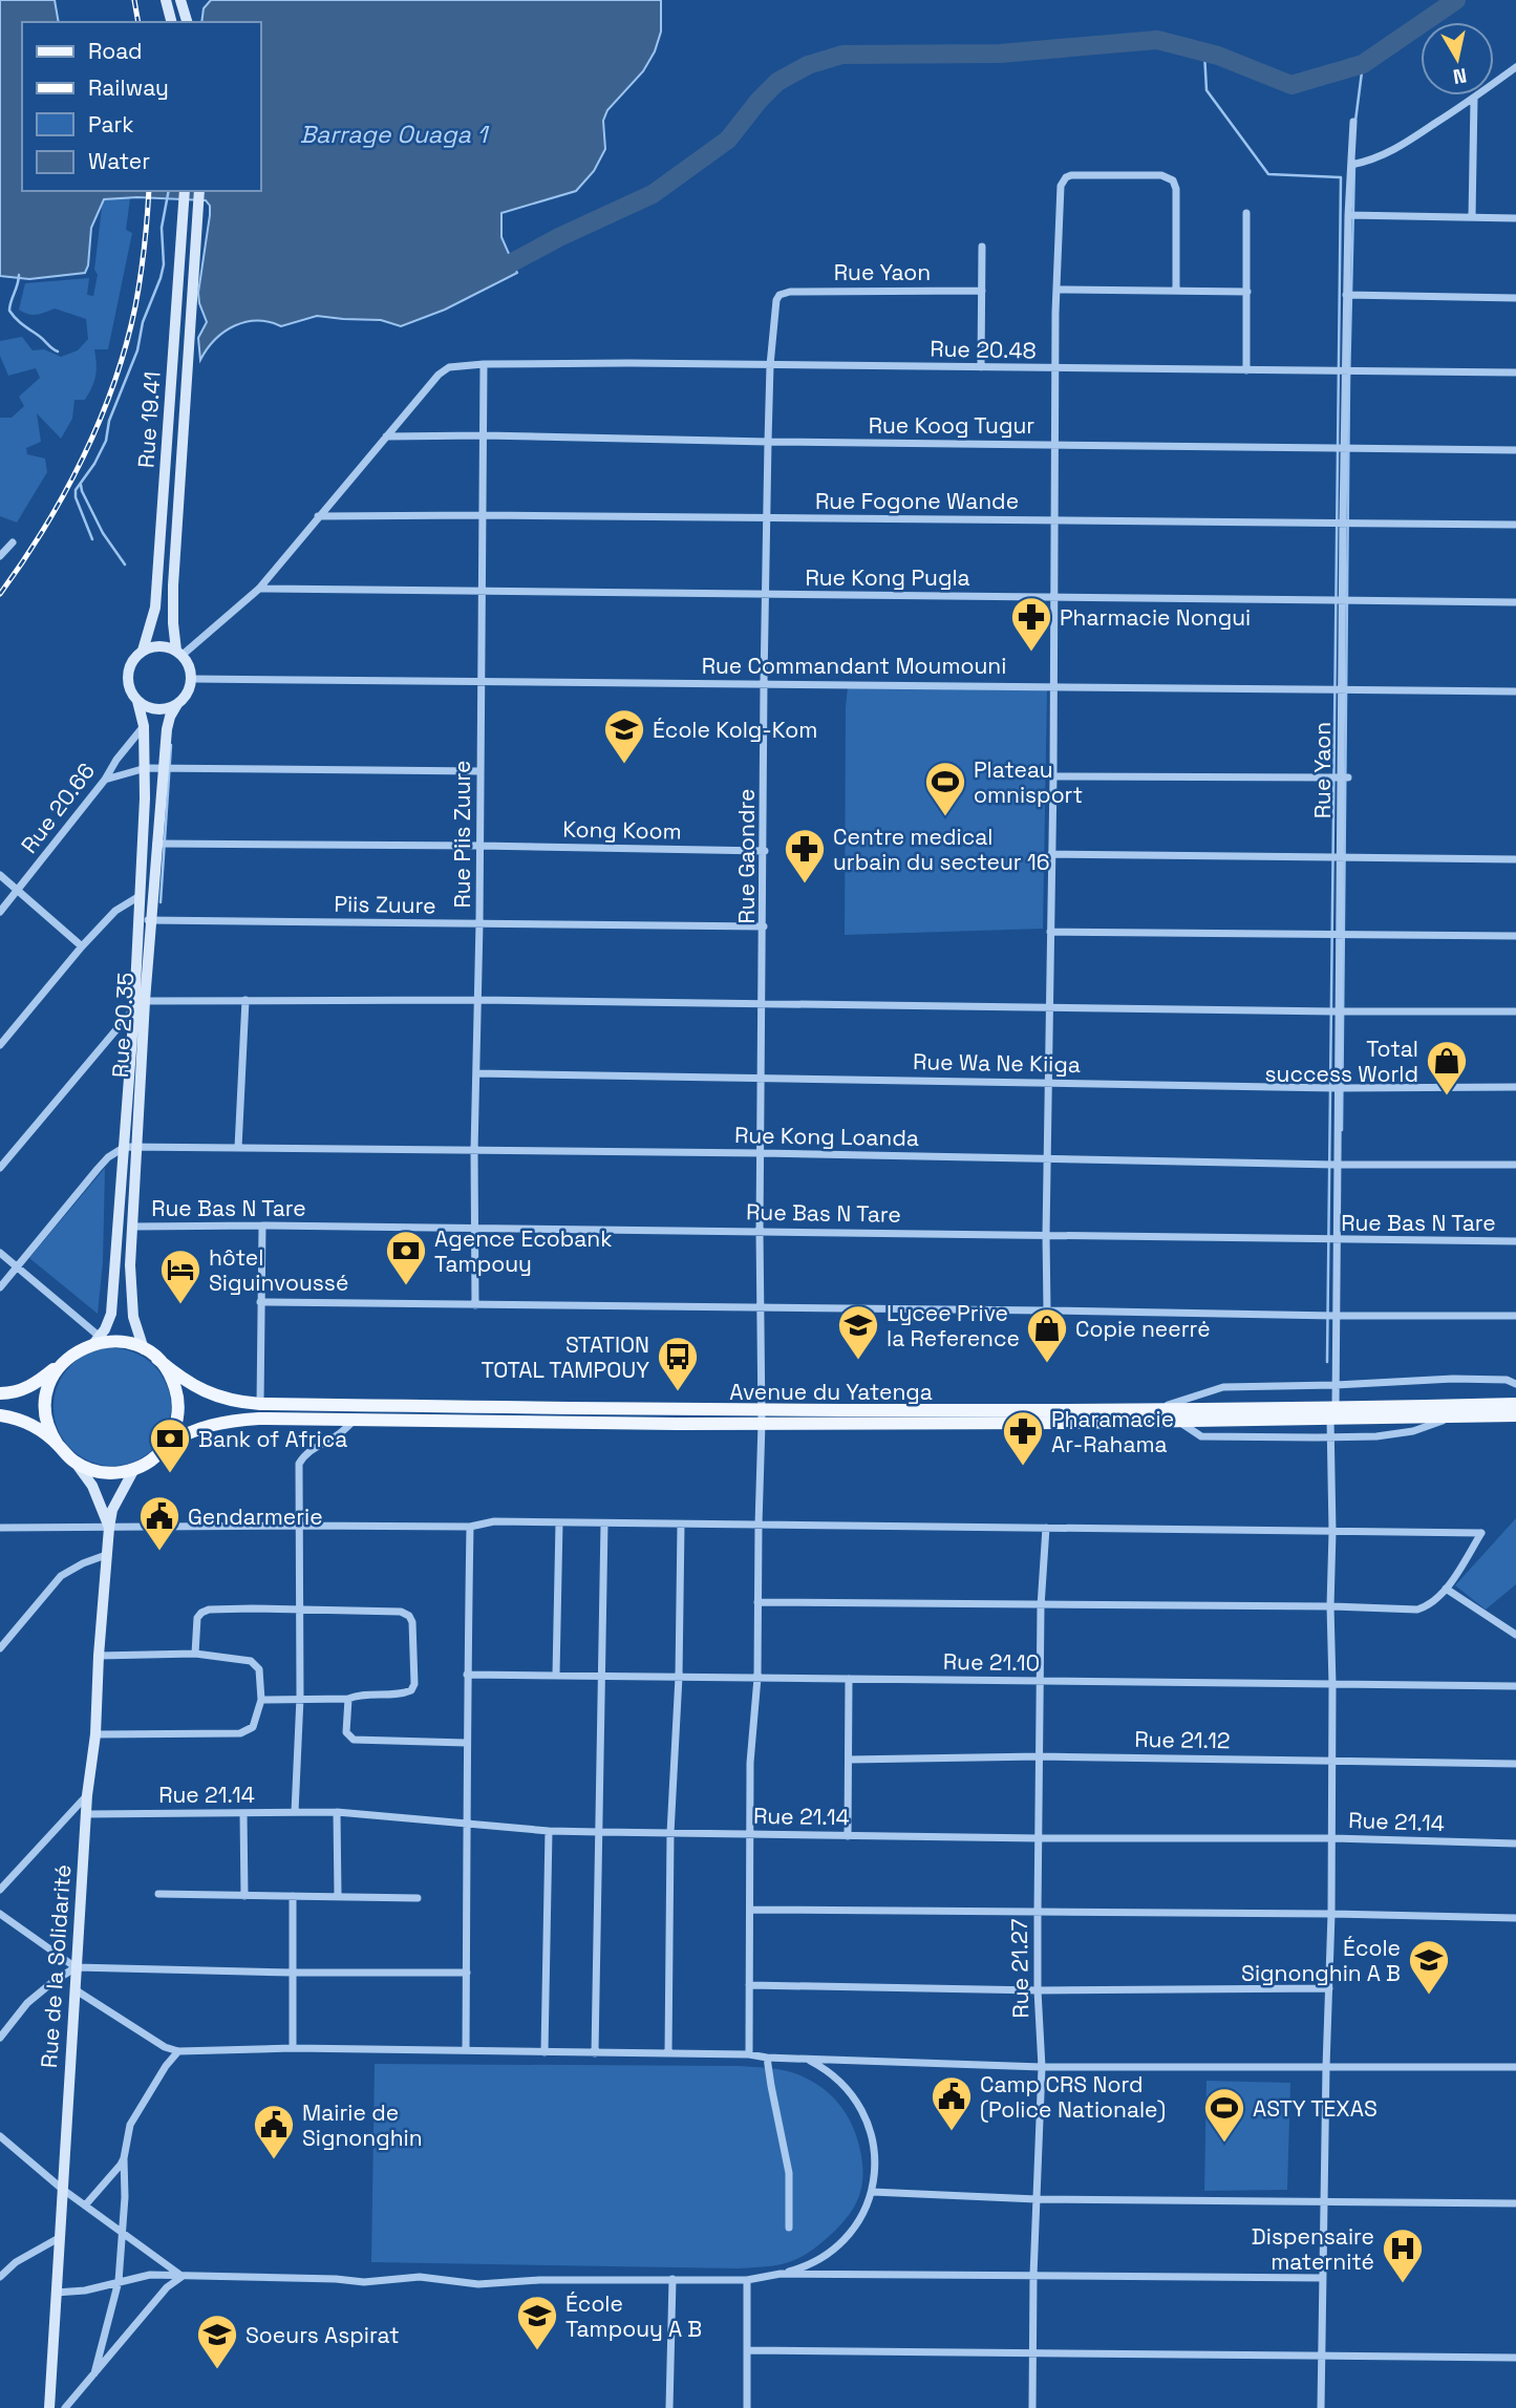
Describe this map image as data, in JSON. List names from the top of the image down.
{
  "streets": {
    "main road": [
      "Rue 19.41",
      "Rue 20.35",
      "Avenue du Yatenga",
      "Rue de la Solidarité"
    ],
    "street": [
      "Rue Yaon",
      "Rue 20.48",
      "Rue Koog Tugur",
      "Rue Fogone Wande",
      "Rue Kong Pugla",
      "Rue Commandant Moumouni",
      "Rue 20.66",
      "Kong Koom",
      "Rue Piis Zuure",
      "Rue Gaondre",
      "Piis Zuure",
      "Rue Wa Ne Kiiga",
      "Rue Kong Loanda",
      "Rue Bas N Tare",
      "Rue 21.10",
      "Rue 21.12",
      "Rue 21.14",
      "Rue 21.27"
    ]
  },
  "crossings": [
    ["Rue Yaon", "Rue 20.48"],
    ["Rue Yaon", "Rue Koog Tugur"],
    ["Rue Yaon", "Rue Fogone Wande"],
    ["Rue Yaon", "Rue Kong Pugla"],
    ["Rue Yaon", "Rue Commandant Moumouni"],
    ["Rue Yaon", "Rue Gaondre"],
    ["Rue Yaon", "Rue Wa Ne Kiiga"],
    ["Rue Yaon", "Rue Kong Loanda"],
    ["Rue Yaon", "Rue Bas N Tare"],
    ["Rue Yaon", "Avenue du Yatenga"],
    ["Rue Yaon", "Rue 21.10"],
    ["Rue Yaon", "Rue 21.12"],
    ["Rue Yaon", "Rue 21.14"],
    ["Rue 20.48", "Rue Koog Tugur"],
    ["Rue 20.48", "Rue Piis Zuure"],
    ["Rue 20.48", "Rue Gaondre"],
    ["Rue 19.41", "Rue Commandant Moumouni"],
    ["Rue 19.41", "Rue 20.35"],
    ["Rue Koog Tugur", "Rue Piis Zuure"],
    ["Rue Koog Tugur", "Rue Gaondre"],
    ["Rue Fogone Wande", "Rue Piis Zuure"],
    ["Rue Fogone Wande", "Rue Gaondre"],
    ["Rue Kong Pugla", "Rue Piis Zuure"],
    ["Rue Kong Pugla", "Rue Gaondre"],
    ["Rue Commandant Moumouni", "Rue Piis Zuure"],
    ["Rue Commandant Moumouni", "Rue Gaondre"],
    ["Rue Commandant Moumouni", "Rue 20.35"],
    ["Rue 20.66", "Rue 20.35"],
    ["Kong Koom", "Rue Piis Zuure"],
    ["Kong Koom", "Rue Gaondre"],
    ["Kong Koom", "Rue 20.35"],
    ["Rue Piis Zuure", "Piis Zuure"],
    ["Rue Piis Zuure", "Rue Wa Ne Kiiga"],
    ["Rue Piis Zuure", "Rue Kong Loanda"],
    ["Rue Piis Zuure", "Rue Bas N Tare"],
    ["Rue Gaondre", "Piis Zuure"],
    ["Rue Gaondre", "Rue Wa Ne Kiiga"],
    ["Rue Gaondre", "Rue Kong Loanda"],
    ["Rue Gaondre", "Rue Bas N Tare"],
    ["Rue Gaondre", "Avenue du Yatenga"],
    ["Rue Gaondre", "Rue 21.10"],
    ["Rue Gaondre", "Rue 21.14"],
    ["Piis Zuure", "Rue 20.35"],
    ["Rue 20.35", "Rue Kong Loanda"],
    ["Rue 20.35", "Rue Bas N Tare"],
    ["Rue 20.35", "Avenue du Yatenga"],
    ["Rue 20.35", "Rue de la Solidarité"],
    ["Avenue du Yatenga", "Rue de la Solidarité"],
    ["Rue 21.10", "Rue 21.27"],
    ["Rue 21.12", "Rue 21.27"],
    ["Rue 21.14", "Rue de la Solidarité"],
    ["Rue 21.14", "Rue 21.27"]
  ],
  "water": ["Barrage Ouaga 1"],
  "places": {
    "pharmacy": ["Pharmacie Nongui", "Centre medical urbain du secteur 16", "Pharamacie Ar-Rahama"],
    "school or university": [
      "École Kolg-Kom",
      "Lycee Prive la Reference",
      "École Signonghin A B",
      "École Tampouy A B",
      "Soeurs Aspirat"
    ],
    "sports": ["Plateau omnisport", "ASTY TEXAS"],
    "shop": ["Total success World", "Copie neerrė"],
    "bank": ["Agence Ecobank Tampouy", "Bank of Africa"],
    "hotel": ["hôtel Siguinvoussé"],
    "bus stop": ["STATION TOTAL TAMPOUY"],
    "public building": ["Gendarmerie", "Camp CRS Nord (Police Nationale)", "Mairie de Signonghin"],
    "hospital": ["Dispensaire maternité"]
  },
  "legend": [
    "Road",
    "Railway",
    "Park",
    "Water"
  ],
  "north": "bottom"
}
